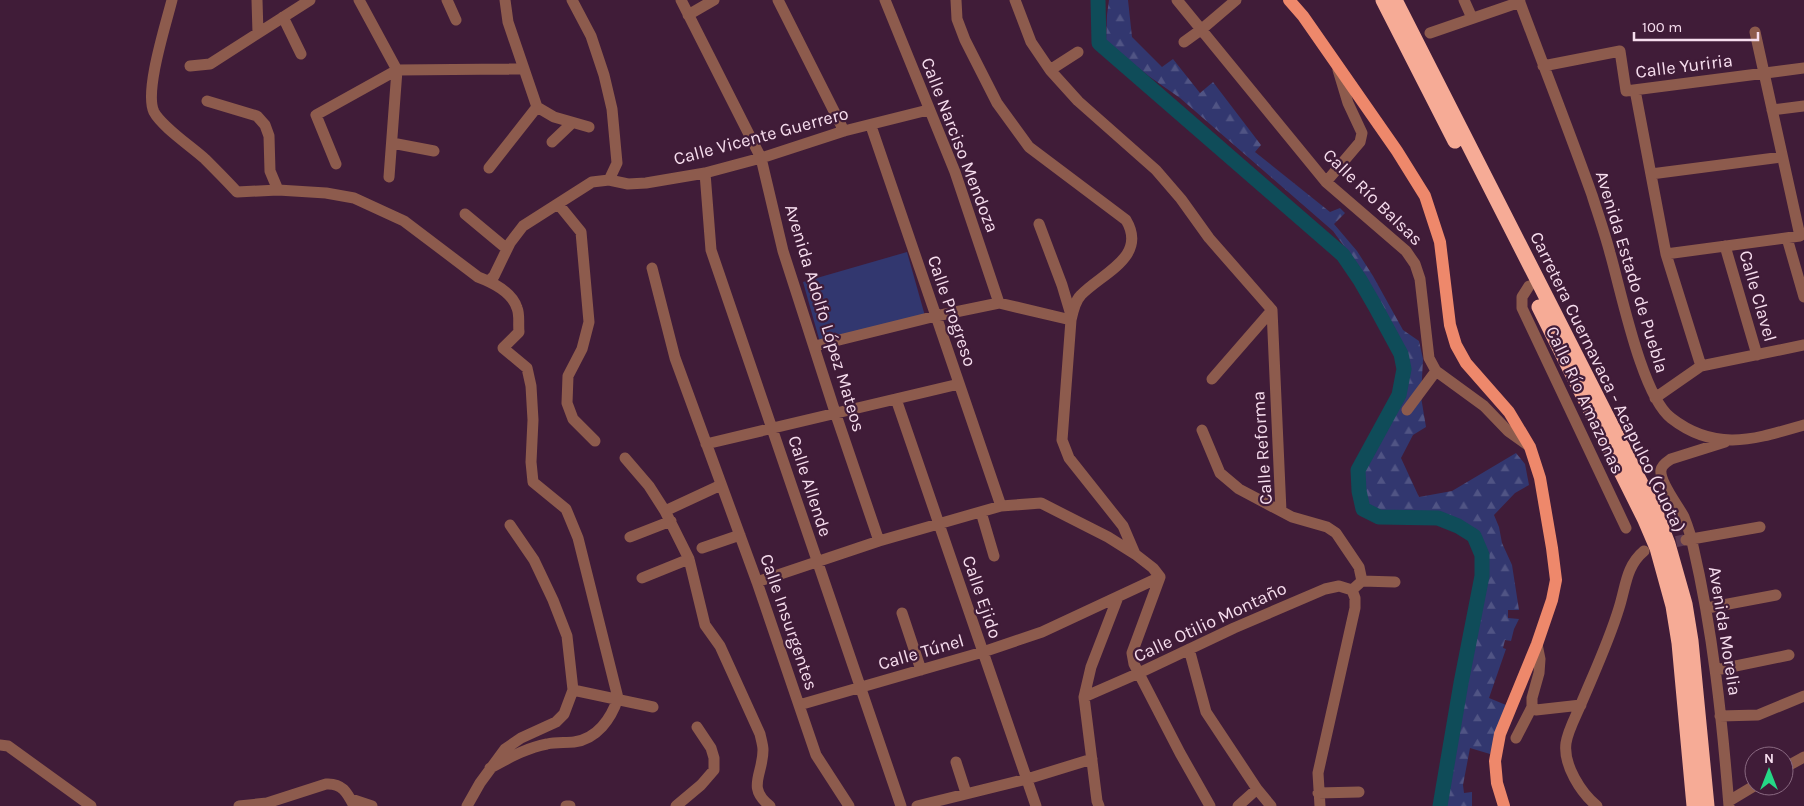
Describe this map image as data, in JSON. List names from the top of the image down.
{
  "streets": {
    "highway": ["Carretera Cuernavaca - Acapulco (Cuota)"],
    "street": [
      "Calle Yuriria",
      "Calle Vicente Guerrero",
      "Calle Narciso Mendoza",
      "Calle Río Balsas",
      "Avenida Estado de Puebla",
      "Calle Clavel",
      "Calle Progreso",
      "Avenida Adolfo López Mateos",
      "Calle Río Amazonas",
      "Calle Reforma",
      "Calle Allende",
      "Calle Ejido",
      "Calle Insurgentes",
      "Calle Otilio Montaño",
      "Avenida Morelia",
      "Calle Túnel"
    ]
  },
  "crossings": [
    ["Calle Yuriria", "Avenida Estado de Puebla"],
    ["Calle Vicente Guerrero", "Calle Narciso Mendoza"],
    ["Calle Vicente Guerrero", "Calle Progreso"],
    ["Calle Vicente Guerrero", "Avenida Adolfo López Mateos"],
    ["Calle Vicente Guerrero", "Calle Allende"],
    ["Avenida Estado de Puebla", "Avenida Morelia"],
    ["Carretera Cuernavaca - Acapulco (Cuota)", "Calle Río Amazonas"],
    ["Calle Allende", "Calle Túnel"],
    ["Calle Ejido", "Calle Túnel"],
    ["Calle Insurgentes", "Calle Túnel"]
  ],
  "scale_bar": "100 m",
  "north": "top"
}
